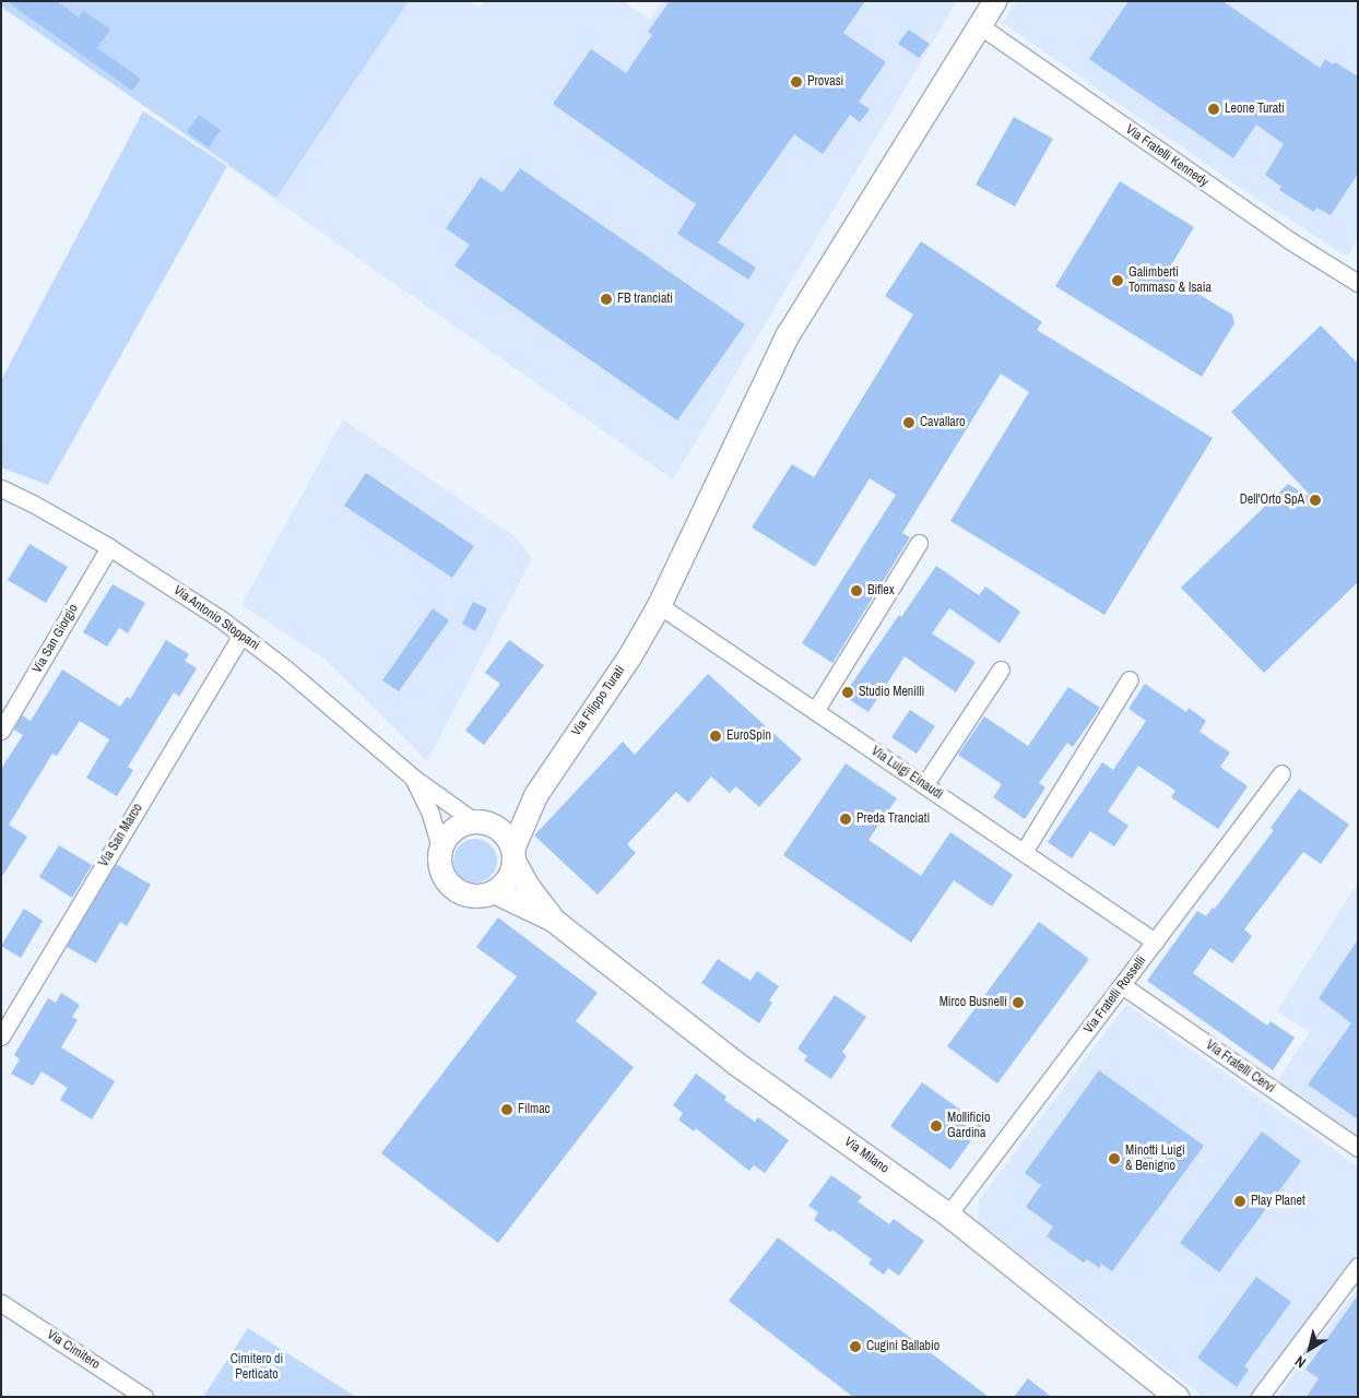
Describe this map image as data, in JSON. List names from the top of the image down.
{
  "streets": {
    "street": [
      "Via Fratelli Kennedy",
      "Via Antonio Stoppani",
      "Via San Giorgio",
      "Via Filippo Turati",
      "Via Luigi Einaudi",
      "Via San Marco",
      "Via Fratelli Rosselli",
      "Via Fratelli Cervi",
      "Via Milano",
      "Via Cimitero"
    ]
  },
  "crossings": [
    ["Via Fratelli Kennedy", "Via Filippo Turati"],
    ["Via Antonio Stoppani", "Via San Giorgio"],
    ["Via Antonio Stoppani", "Via Filippo Turati"],
    ["Via Antonio Stoppani", "Via San Marco"],
    ["Via Antonio Stoppani", "Via Milano"],
    ["Via Filippo Turati", "Via Luigi Einaudi"],
    ["Via Filippo Turati", "Via Milano"],
    ["Via Luigi Einaudi", "Via Fratelli Rosselli"],
    ["Via Fratelli Rosselli", "Via Fratelli Cervi"],
    ["Via Fratelli Rosselli", "Via Milano"]
  ],
  "parks": ["Cimitero di Perticato"],
  "places": [
    "Provasi",
    "Leone Turati",
    "Galimberti Tommaso & Isaia",
    "FB tranciati",
    "Cavallaro",
    "Dell'Orto SpA",
    "Biflex",
    "Studio Menilli",
    "EuroSpin",
    "Preda Tranciati",
    "Mirco Busnelli",
    "Filmac",
    "Mollificio Gardina",
    "Minotti Luigi & Benigno",
    "Play Planet",
    "Cugini Ballabio"
  ],
  "north": "bottom left"
}
